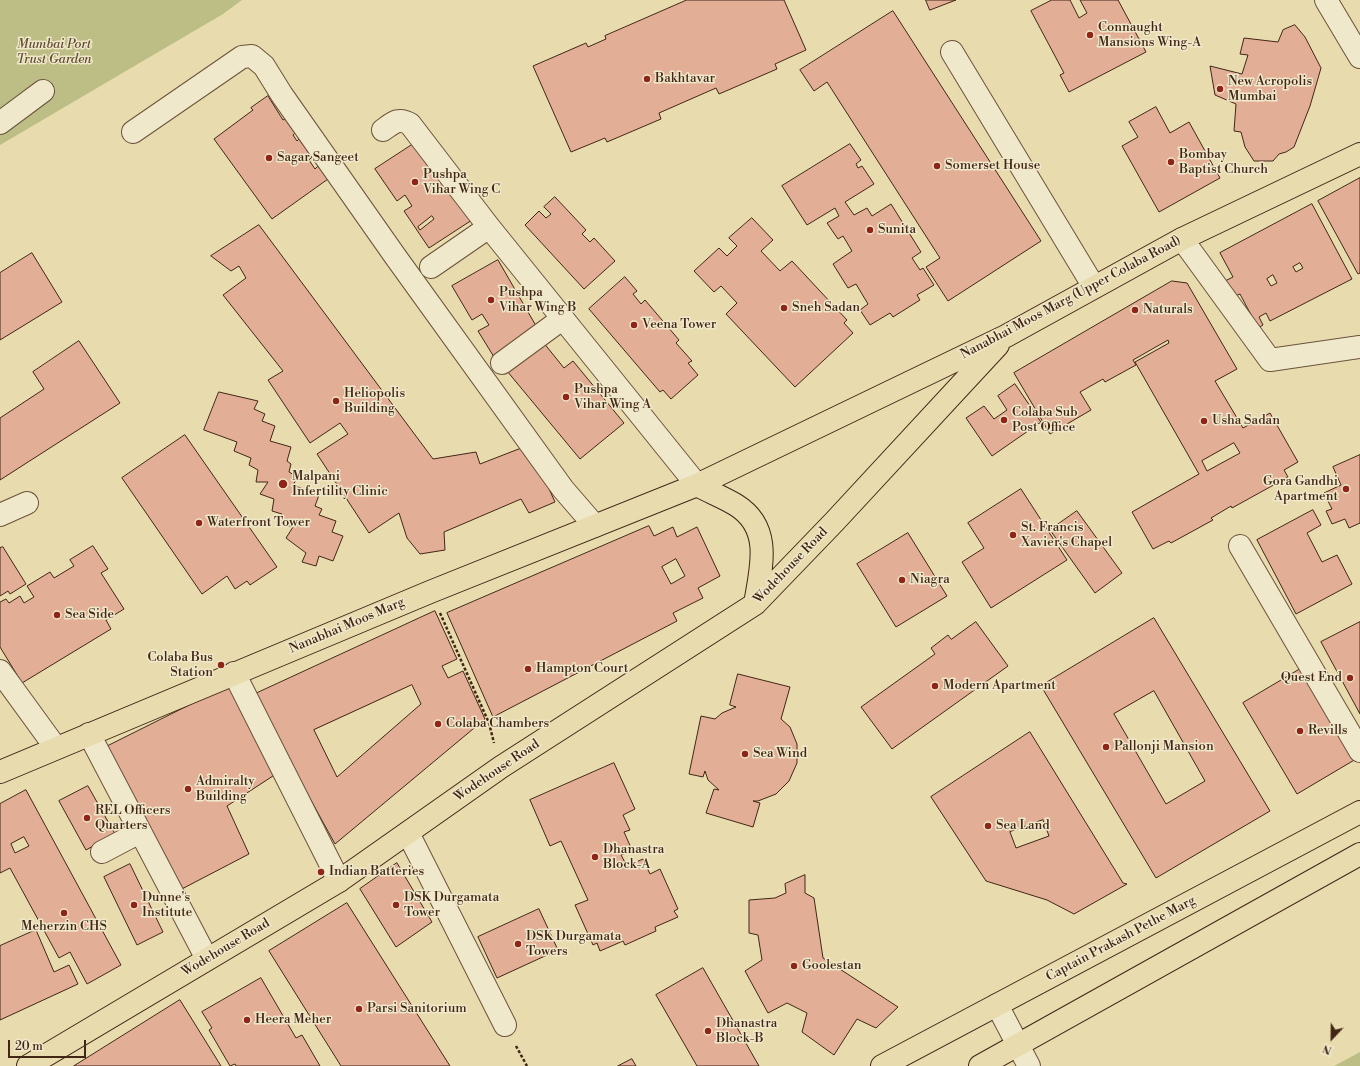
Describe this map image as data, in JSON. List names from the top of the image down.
{
  "streets": {
    "main road": [
      "Nanabhai Moos Marg (Upper Colaba Road)",
      "Wodehouse Road",
      "Nanabhai Moos Marg",
      "Captain Prakash Pethe Marg"
    ]
  },
  "crossings": [
    ["Nanabhai Moos Marg (Upper Colaba Road)", "Wodehouse Road"],
    ["Nanabhai Moos Marg (Upper Colaba Road)", "Nanabhai Moos Marg"]
  ],
  "parks": ["Mumbai Port Trust Garden"],
  "places": [
    "Connaught Mansions Wing-A",
    "Bakhtavar",
    "New Acropolis Mumbai",
    "Sagar Sangeet",
    "Bombay Baptist Church",
    "Somerset House",
    "Pushpa Vihar Wing C",
    "Sunita",
    "Pushpa Vihar Wing B",
    "Sneh Sadan",
    "Naturals",
    "Veena Tower",
    "Pushpa Vihar Wing A",
    "Heliopolis Building",
    "Colaba Sub Post Office",
    "Usha Sadan",
    "Malpani Infertility Clinic",
    "Gora Gandhi Apartment",
    "Waterfront Tower",
    "St. Francis Xavier's Chapel",
    "Niagra",
    "Sea Side",
    "Colaba Bus Station",
    "Hampton Court",
    "Quest End",
    "Modern Apartment",
    "Colaba Chambers",
    "Revills",
    "Pallonji Mansion",
    "Sea Wind",
    "Admiralty Building",
    "REL Officers Quarters",
    "Sea Land",
    "Dhanastra Block-A",
    "Indian Batteries",
    "Dunne's Institute",
    "DSK Durgamata Tower",
    "Meherzin CHS",
    "DSK Durgamata Towers",
    "Goolestan",
    "Parsi Sanitorium",
    "Heera Meher",
    "Dhanastra Block-B"
  ],
  "scale_bar": "20 m",
  "north": "bottom"
}
